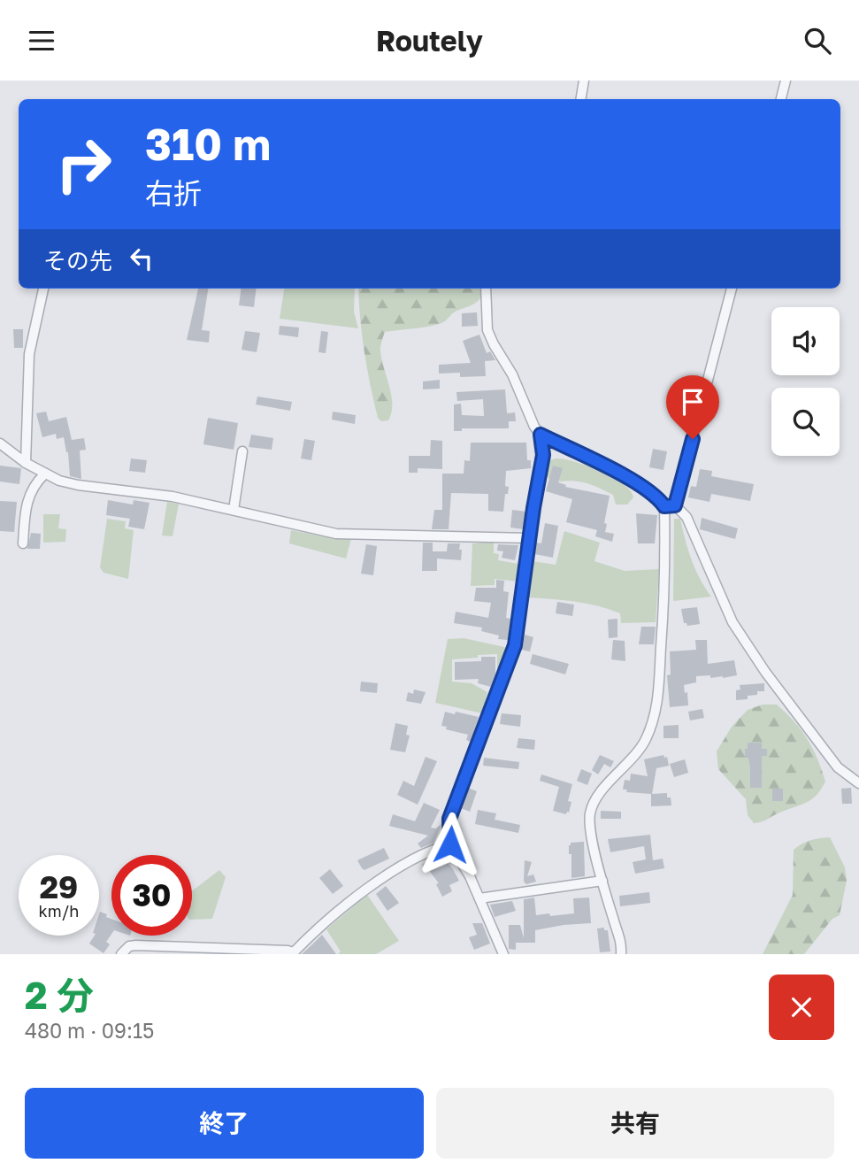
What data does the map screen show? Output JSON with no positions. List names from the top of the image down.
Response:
{
  "page": {
    "header": "Routely",
    "turn": ["310 m", "右折"],
    "then": "その先",
    "speed": "29 km/h",
    "limit": "30",
    "heading": ["2 分", "480 m · 09:15"],
    "buttons": ["終了", "共有"]
  }
}
